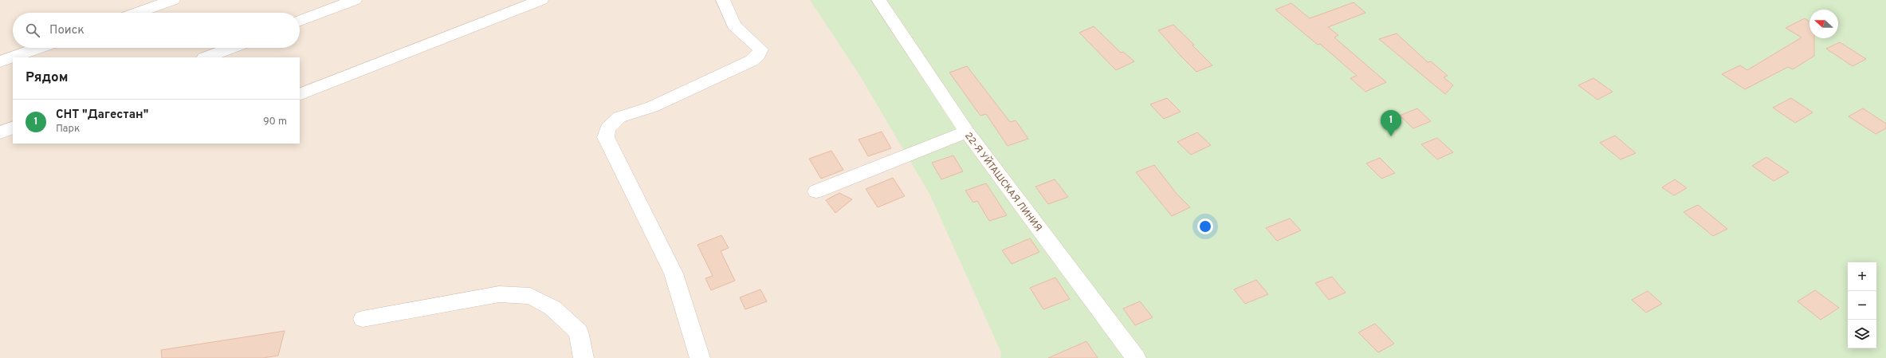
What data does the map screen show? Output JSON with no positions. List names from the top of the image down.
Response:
{
  "streets": {
    "street": ["22-Я УЙТАШСКАЯ ЛИНИЯ"]
  },
  "north": "left",
  "page": {
    "search": "Поиск",
    "heading": "Рядом",
    "list": [
      {
        "mark": "1",
        "name": "СНТ \"Дагестан\"",
        "note": "Парк",
        "value": "90 m"
      }
    ],
    "pins": "1",
    "map_buttons": ["+", "−"]
  }
}
